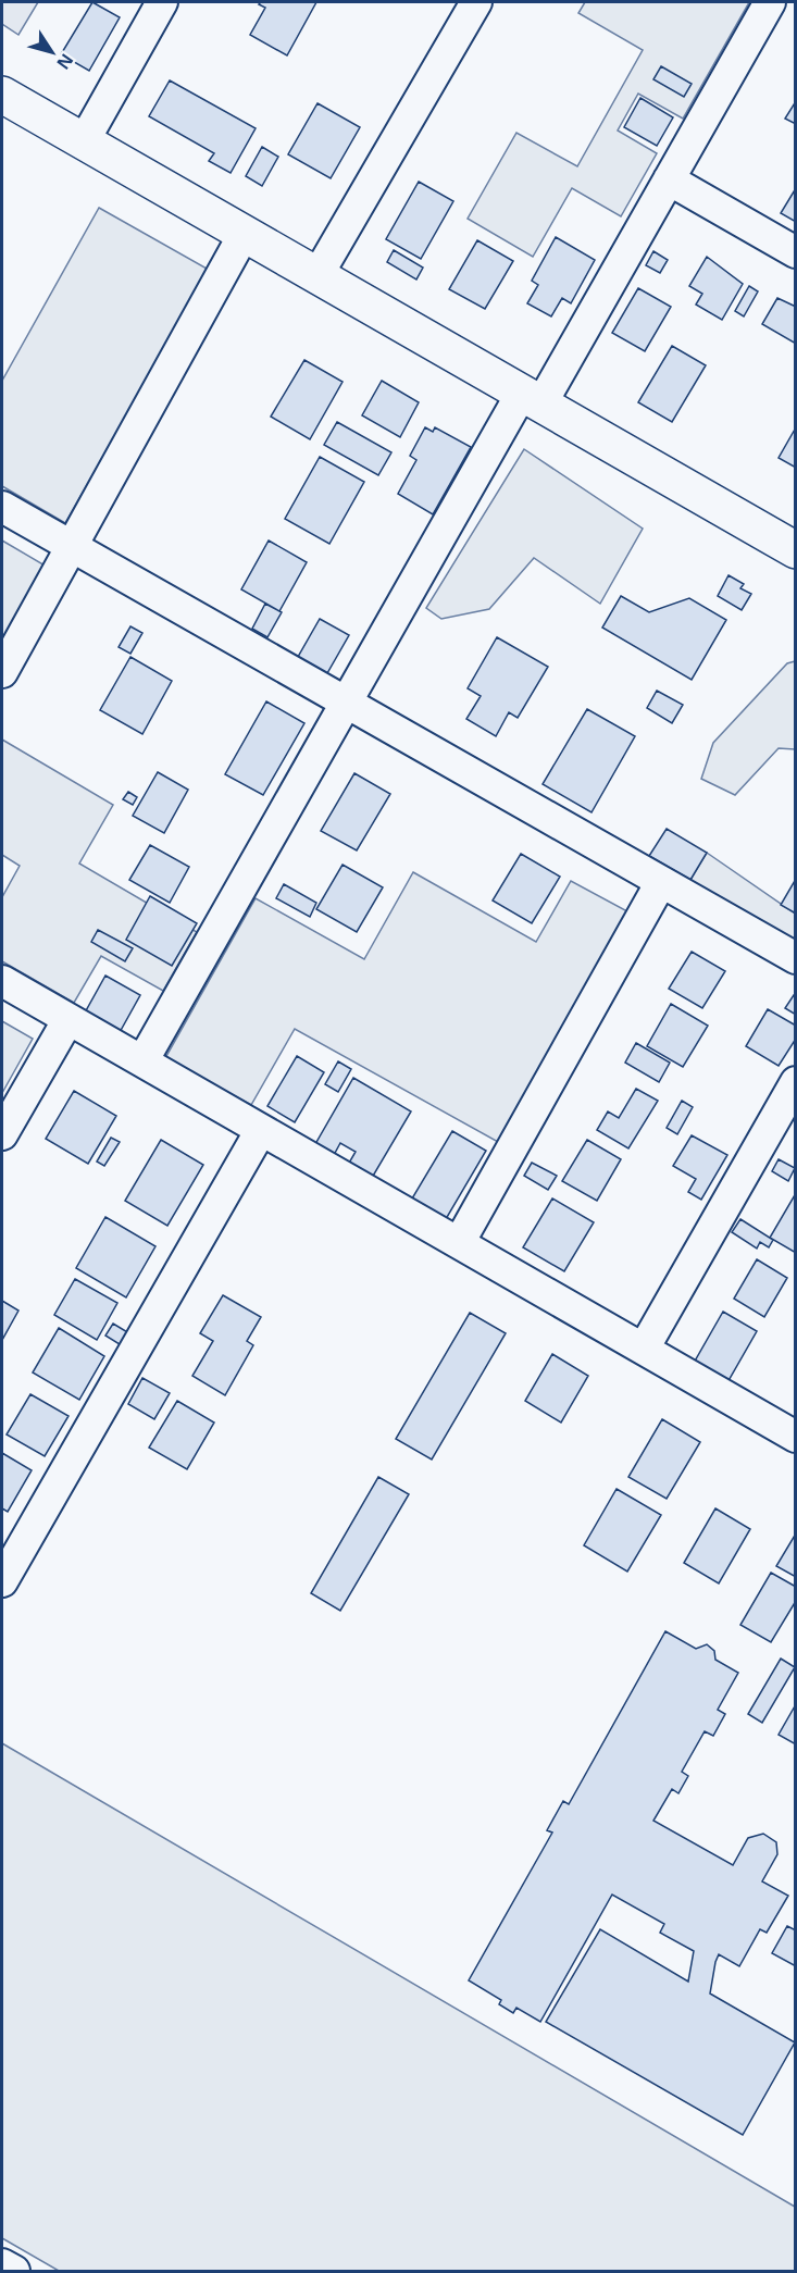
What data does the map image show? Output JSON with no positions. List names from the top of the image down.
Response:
{
  "north": "bottom right"
}
